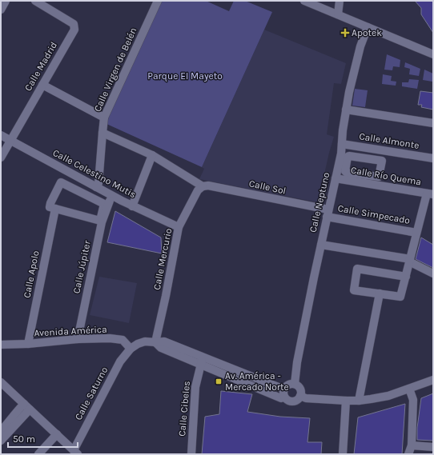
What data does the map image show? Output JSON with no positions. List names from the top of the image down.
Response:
{
  "streets": {
    "street": [
      "Calle Madrid",
      "Calle Virgen de Belén",
      "Calle Almonte",
      "Calle Celestino Mutis",
      "Calle Río Quema",
      "Calle Sol",
      "Calle Neptuno",
      "Calle Simpecado",
      "Calle Mercurio",
      "Calle Júpiter",
      "Calle Apolo",
      "Avenida América",
      "Calle Saturno",
      "Calle Cibeles"
    ]
  },
  "crossings": [
    ["Calle Madrid", "Calle Celestino Mutis"],
    ["Calle Virgen de Belén", "Calle Celestino Mutis"],
    ["Calle Almonte", "Calle Neptuno"],
    ["Calle Celestino Mutis", "Calle Mercurio"],
    ["Calle Río Quema", "Calle Neptuno"],
    ["Calle Sol", "Calle Neptuno"],
    ["Calle Sol", "Calle Simpecado"],
    ["Calle Sol", "Calle Mercurio"],
    ["Calle Neptuno", "Calle Simpecado"],
    ["Calle Júpiter", "Avenida América"],
    ["Calle Apolo", "Avenida América"],
    ["Avenida América", "Calle Saturno"]
  ],
  "parks": ["Parque El Mayeto"],
  "places": {
    "health": ["Apotek"],
    "transit": ["Av. América - Mercado Norte"]
  },
  "scale_bar": "50 m"
}
